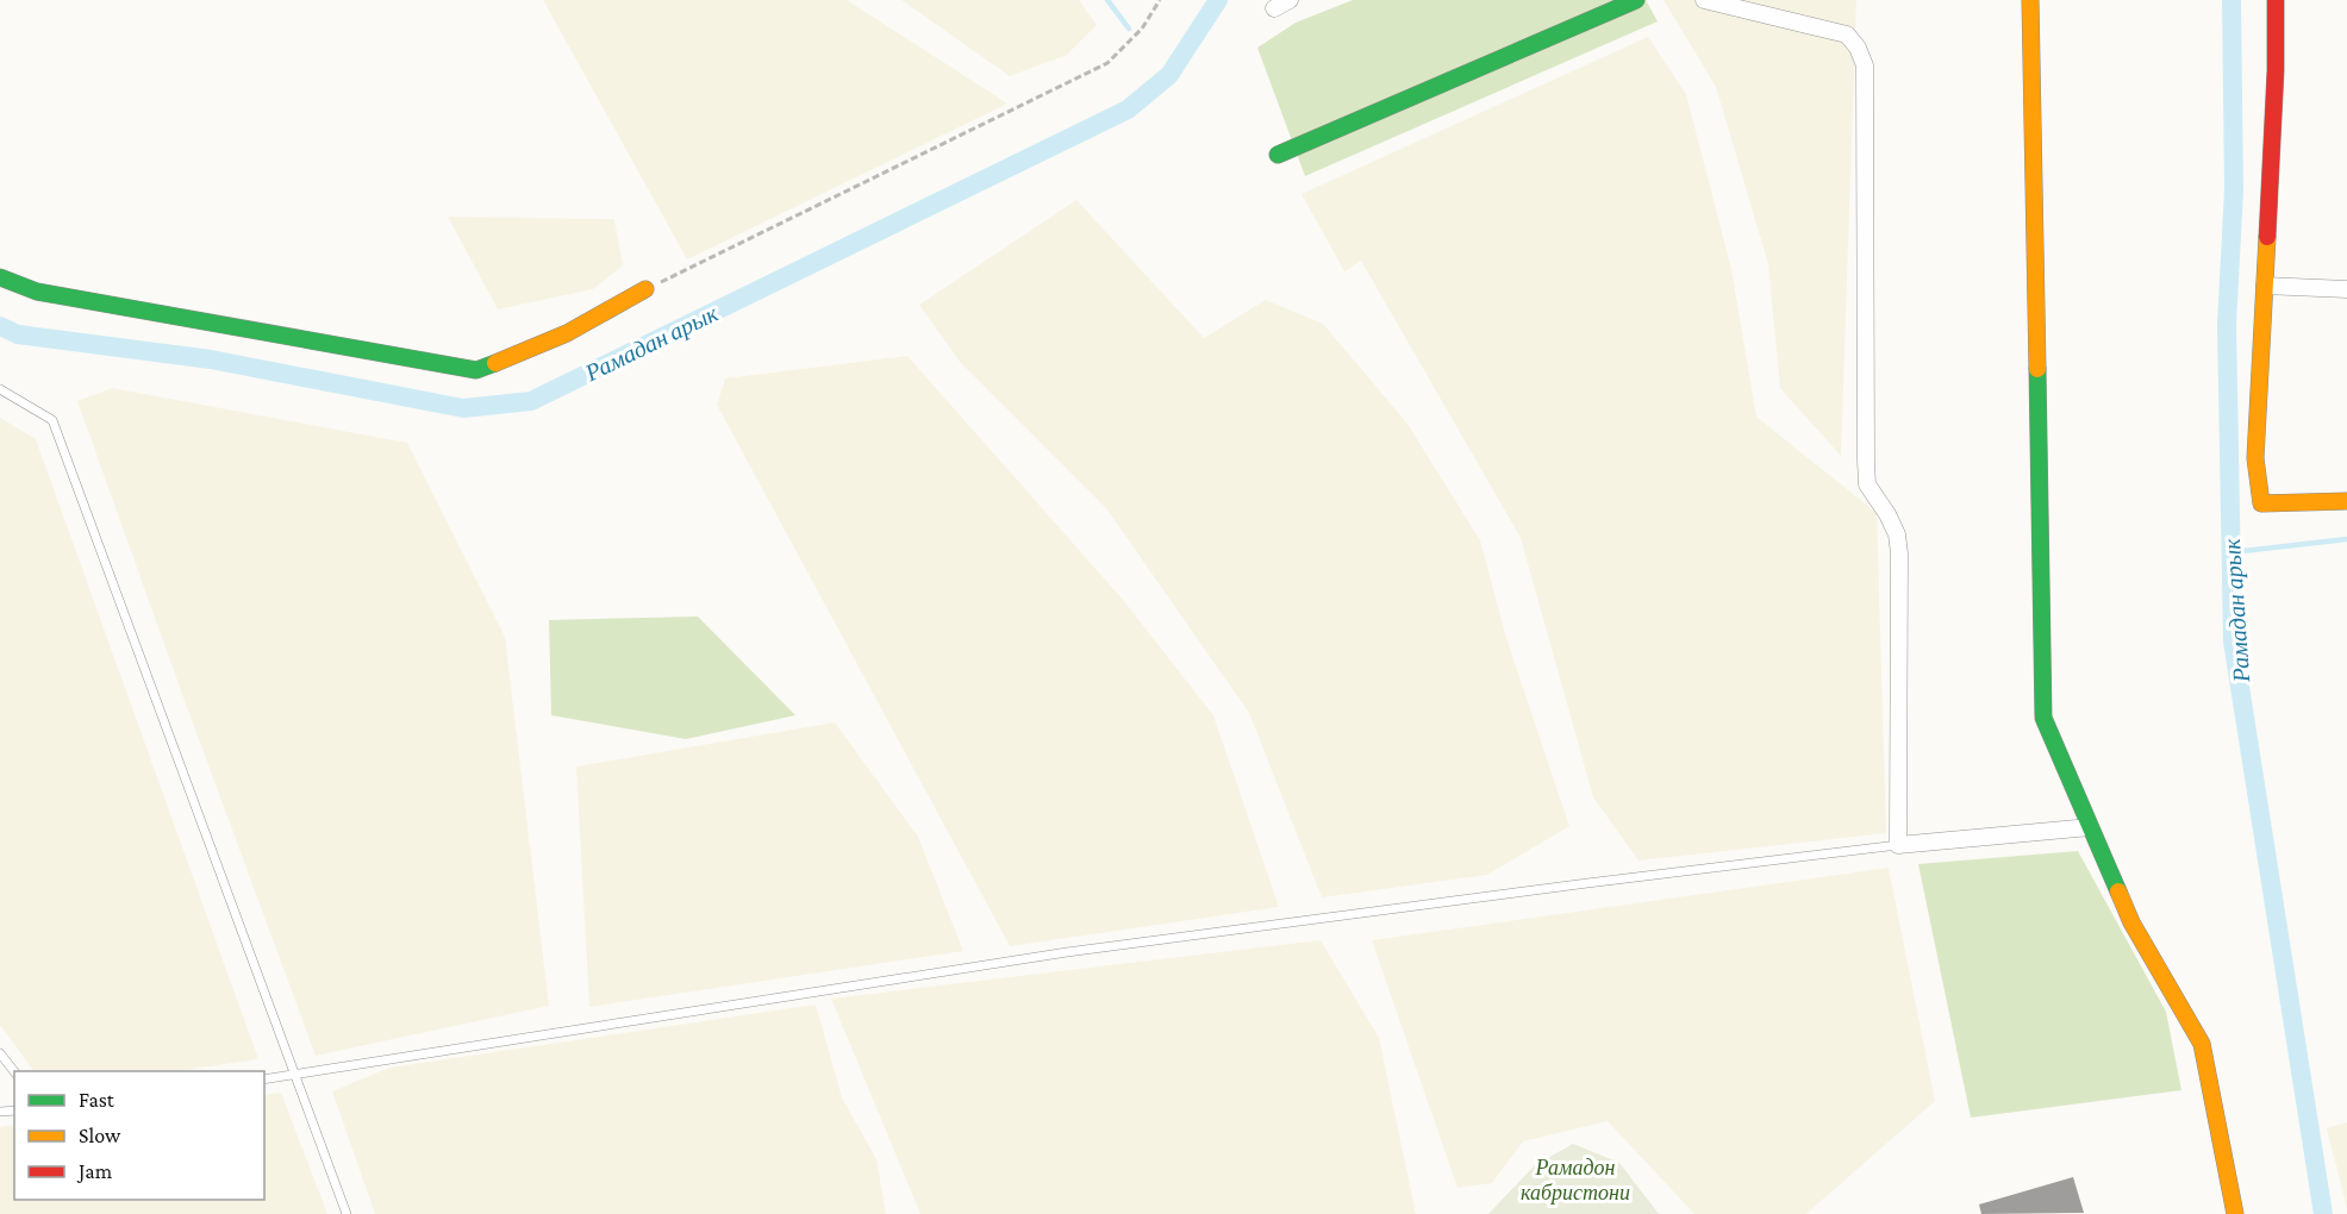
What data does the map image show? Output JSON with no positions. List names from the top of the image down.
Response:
{
  "water": ["Рамадан арык"],
  "parks": ["Рамадон кабристони"],
  "legend": ["Fast", "Slow", "Jam"]
}
